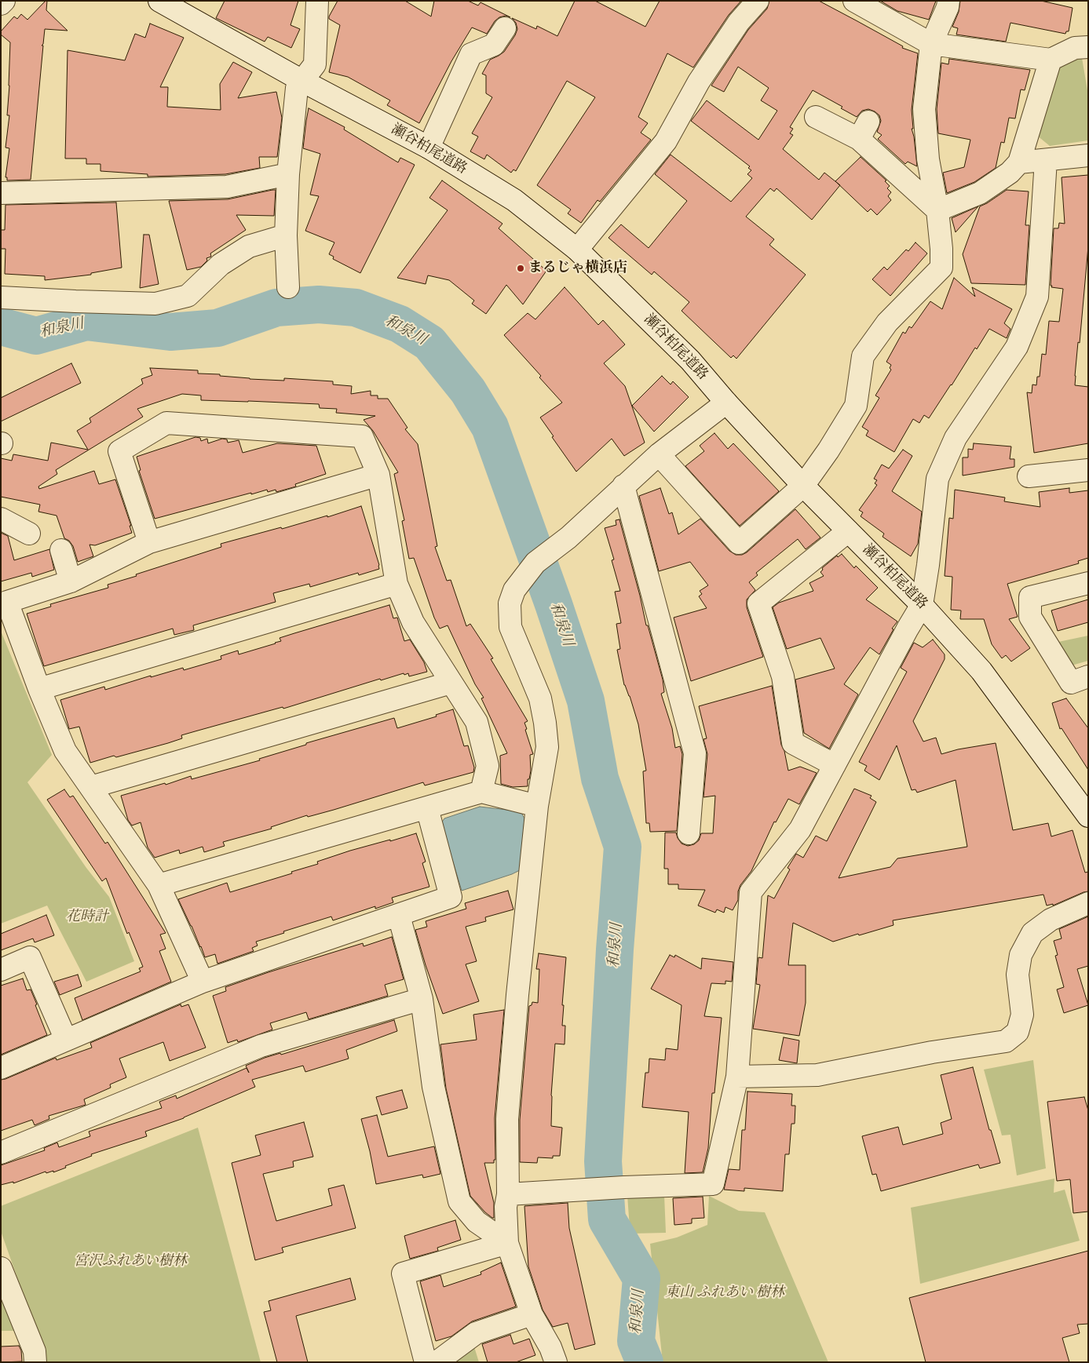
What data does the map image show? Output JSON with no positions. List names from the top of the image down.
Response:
{
  "streets": {
    "street": ["瀬谷柏尾道路"]
  },
  "water": ["和泉川"],
  "parks": ["花時計", "宮沢ふれあい樹林", "東山 ふれあい 樹林"],
  "places": ["まるじゃ横浜店"]
}
